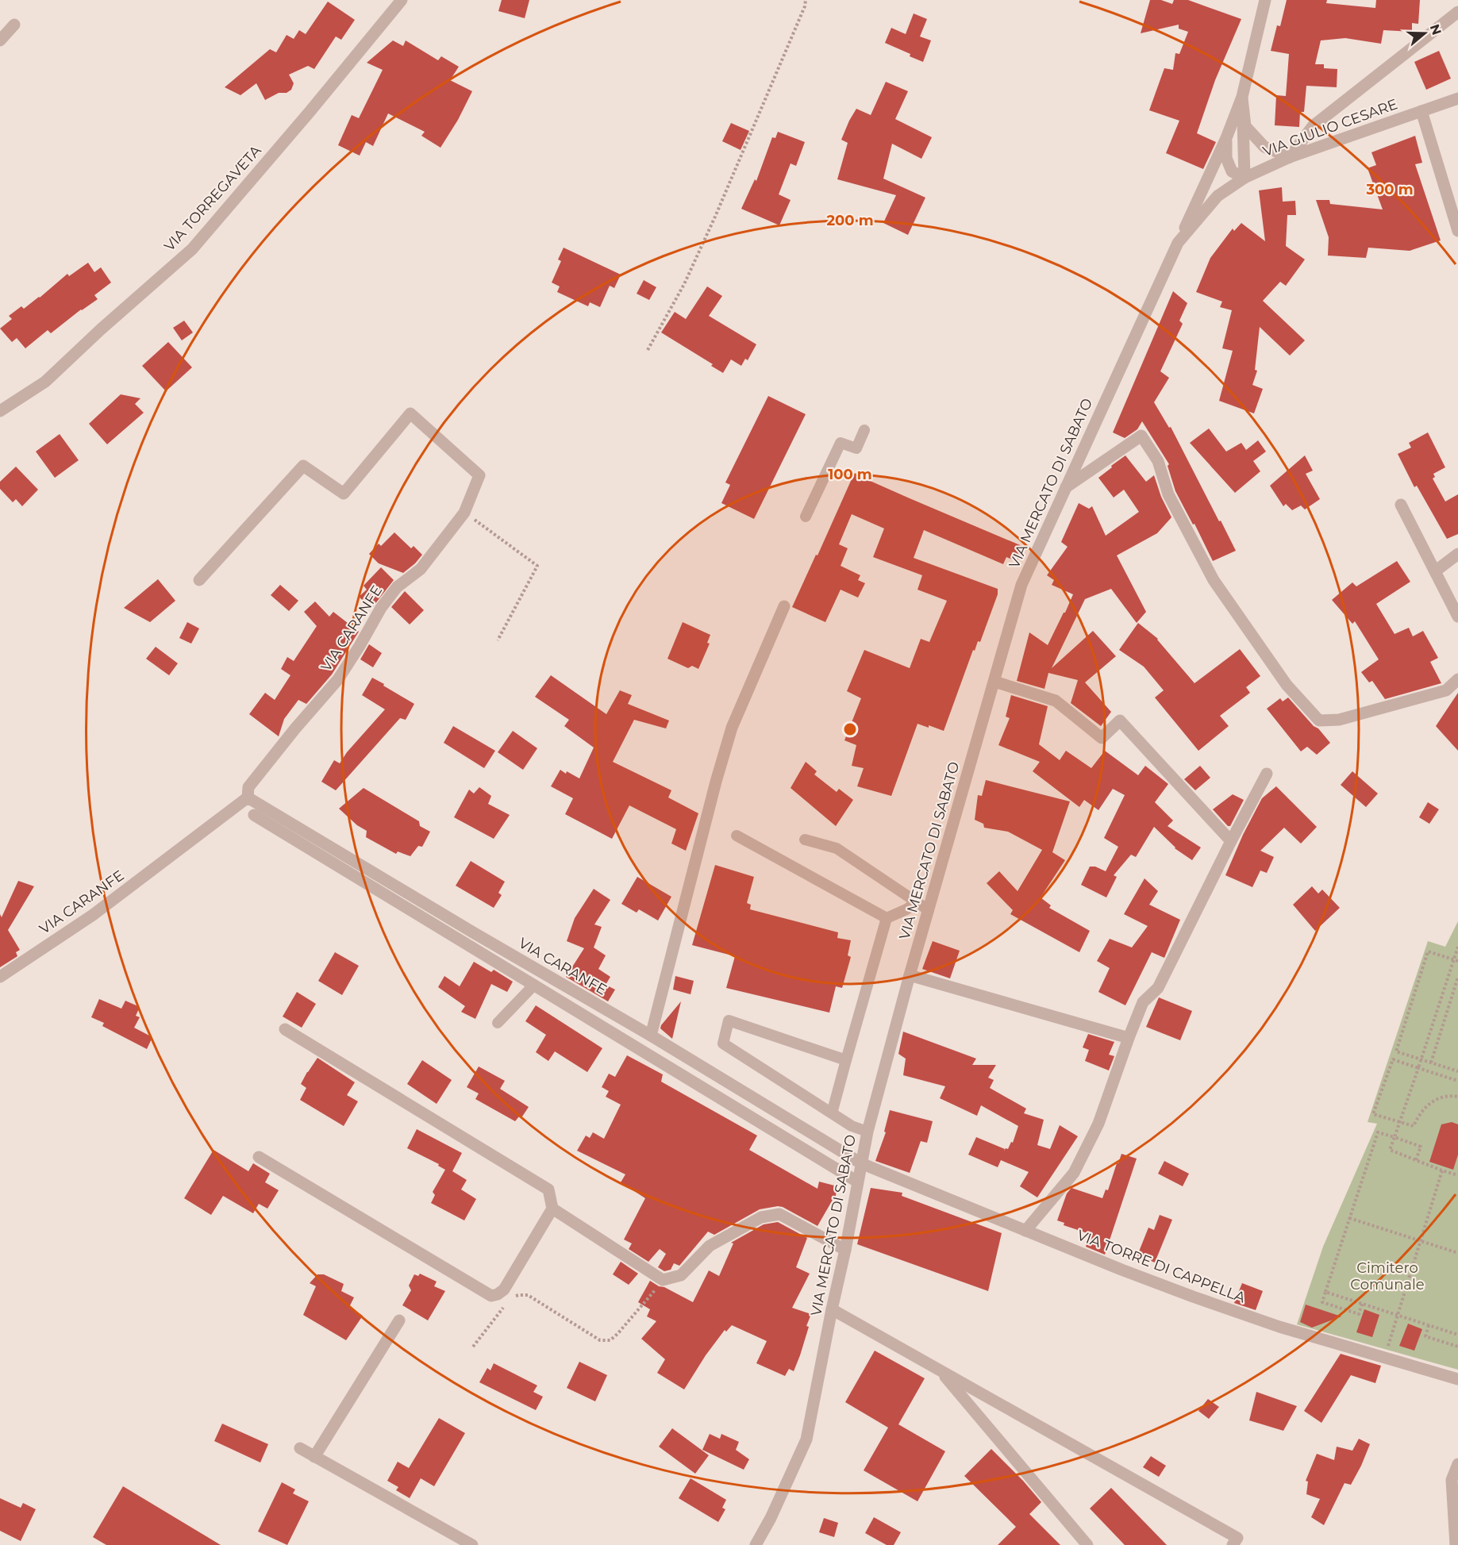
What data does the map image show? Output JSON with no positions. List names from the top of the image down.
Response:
{
  "streets": {
    "street": [
      "VIA GIULIO CESARE",
      "VIA TORREGAVETA",
      "VIA MERCATO DI SABATO",
      "VIA CARANFE",
      "VIA TORRE DI CAPPELLA"
    ]
  },
  "crossings": [
    ["VIA GIULIO CESARE", "VIA MERCATO DI SABATO"],
    ["VIA MERCATO DI SABATO", "VIA CARANFE"],
    ["VIA MERCATO DI SABATO", "VIA TORRE DI CAPPELLA"],
    ["VIA CARANFE", "VIA TORRE DI CAPPELLA"]
  ],
  "parks": ["Cimitero Comunale"],
  "north": "right",
  "rings": ["300 m", "200 m", "100 m"]
}
